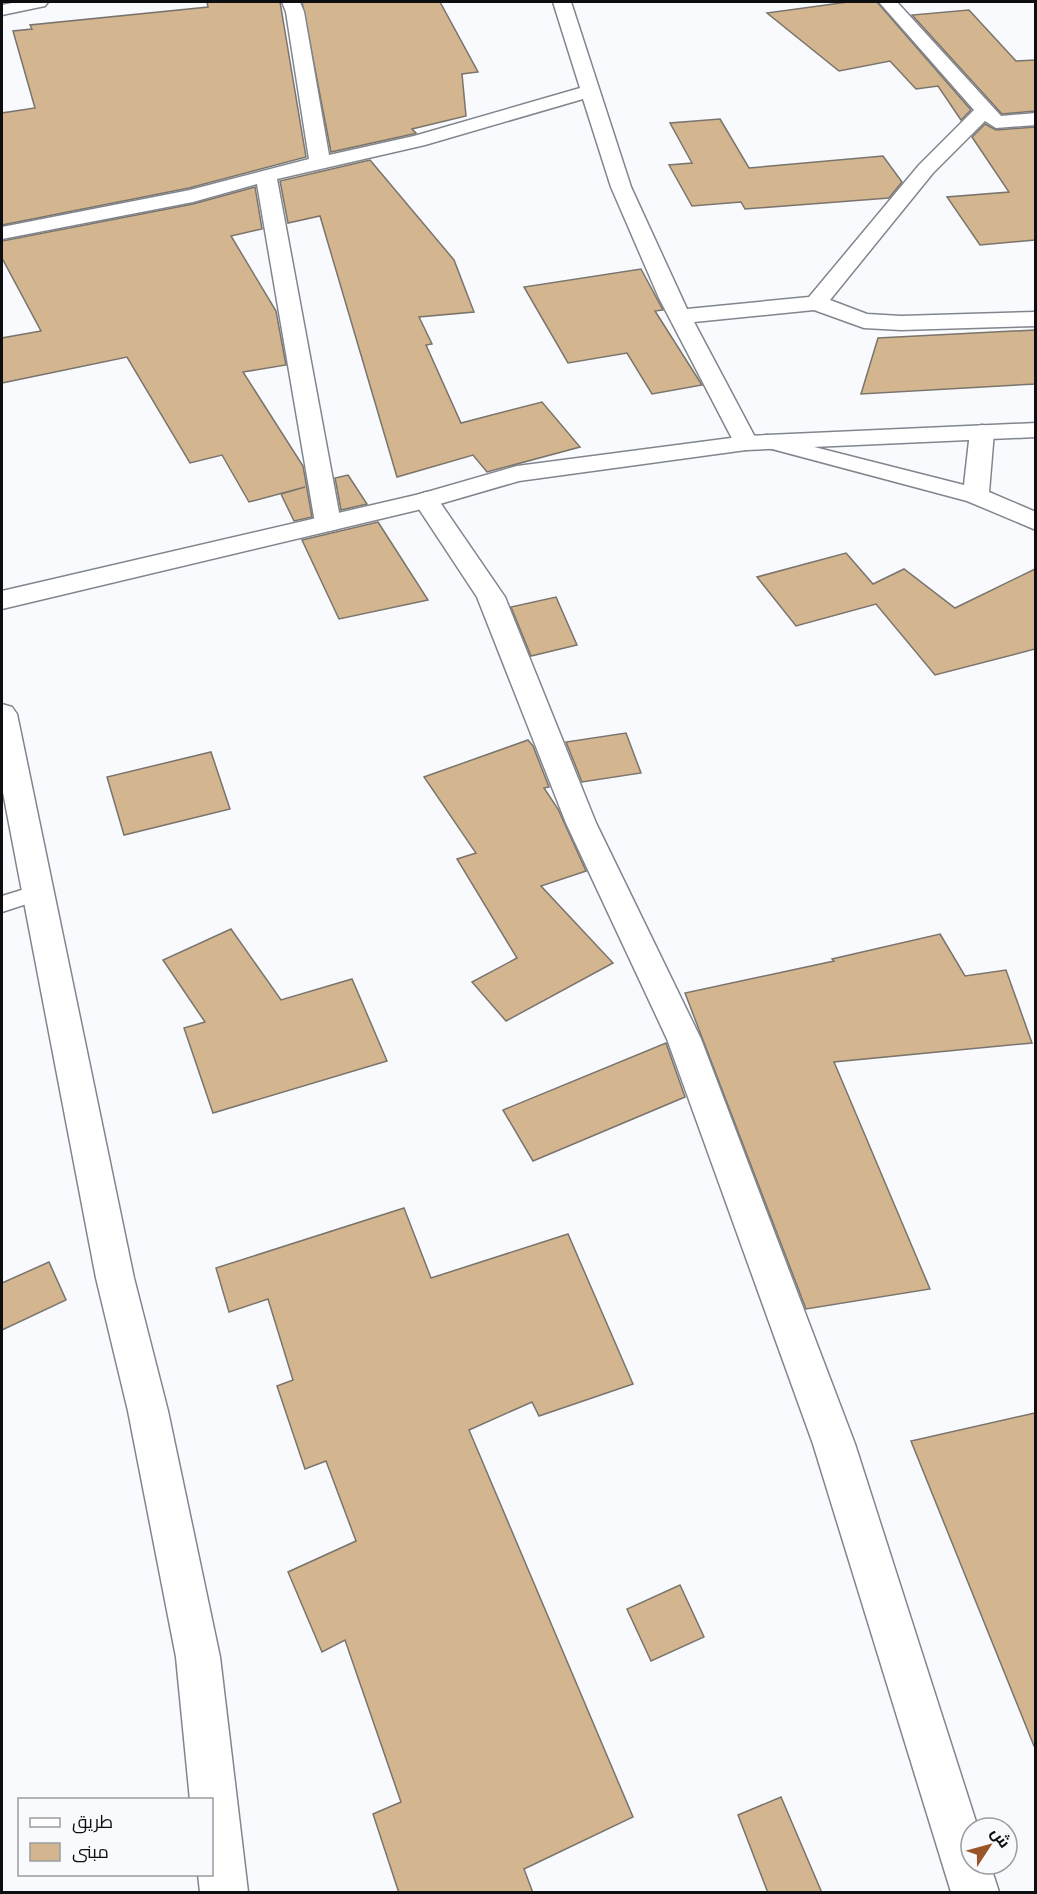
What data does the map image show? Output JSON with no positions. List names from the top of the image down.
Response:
{
  "legend": ["طريق", "مبنى"],
  "north": "top right"
}
